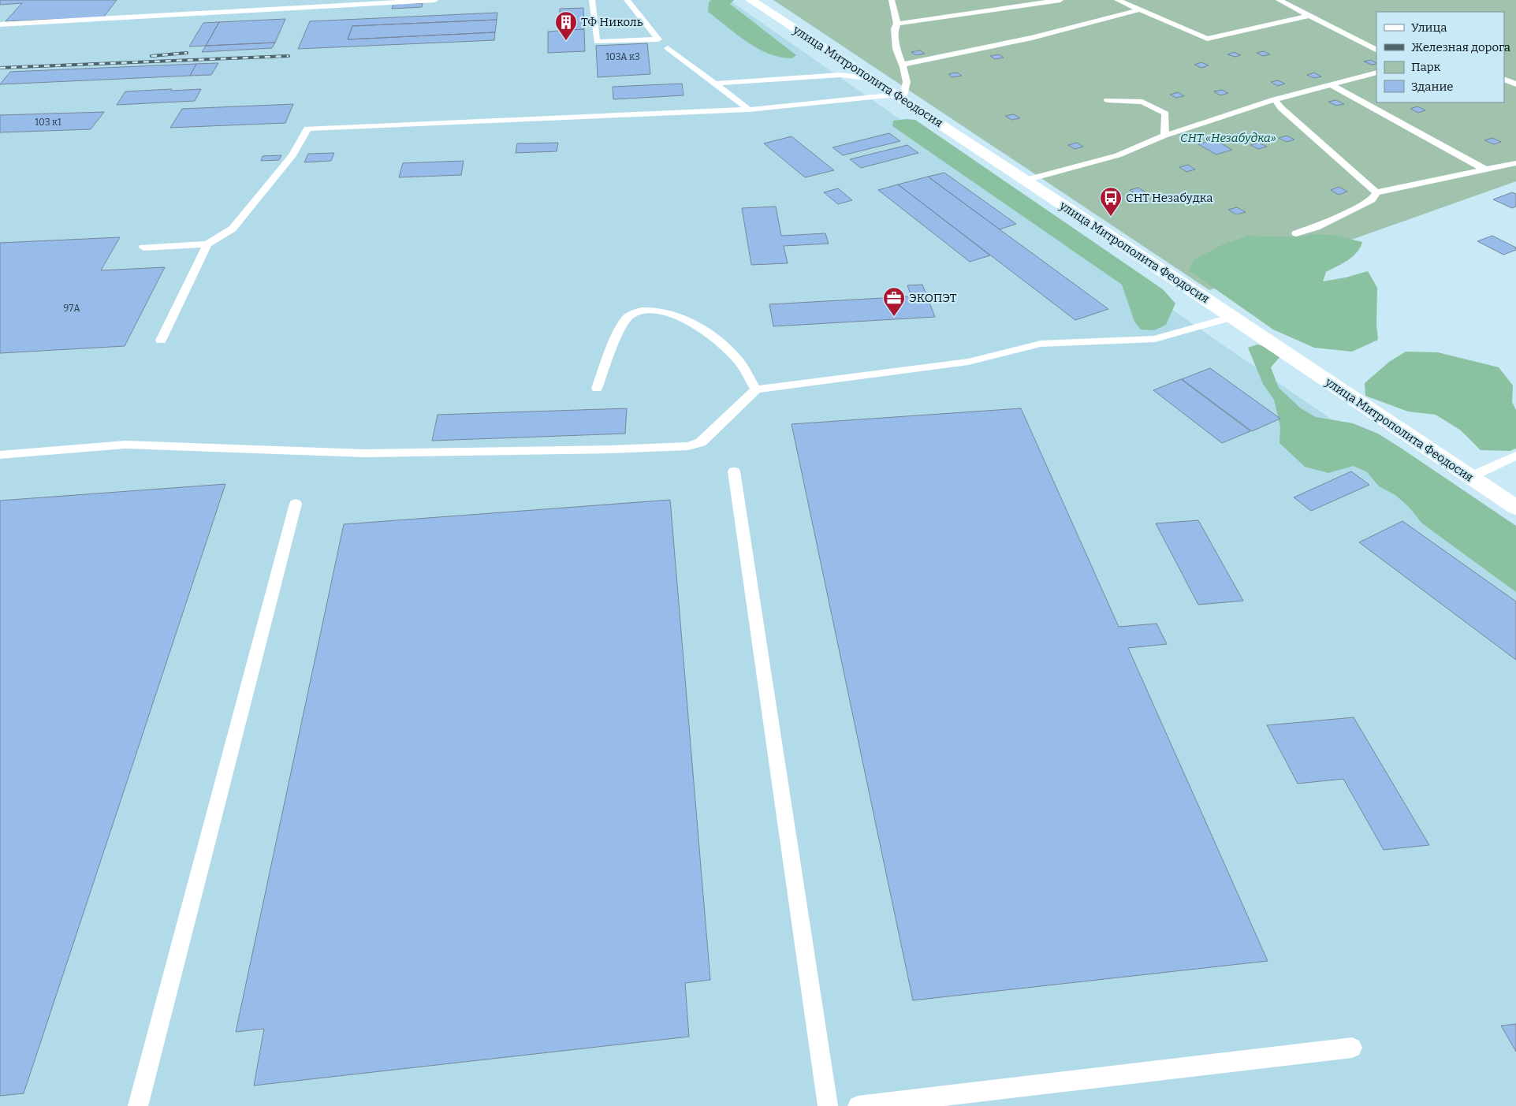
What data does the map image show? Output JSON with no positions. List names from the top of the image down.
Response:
{
  "streets": {
    "street": ["улица Митрополита Феодосия"]
  },
  "parks": ["СНТ «Незабудка»"],
  "places": {
    "building": ["ТФ Николь"],
    "bus stop": ["СНТ Незабудка"],
    "office": ["ЭКОПЭТ"]
  },
  "house_numbers": ["103А к3", "103 к1", "97А"],
  "legend": [
    "Улица",
    "Железная дорога",
    "Парк",
    "Здание"
  ]
}
